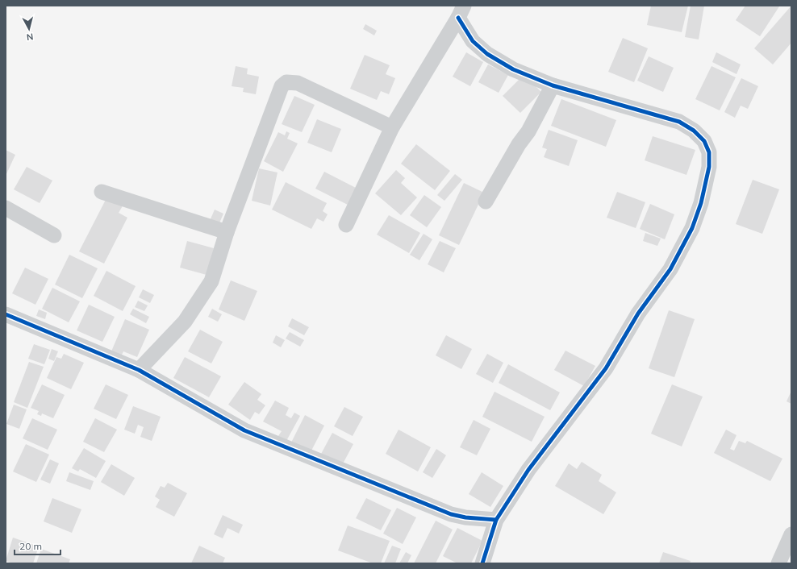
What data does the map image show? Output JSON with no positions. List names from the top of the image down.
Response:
{
  "scale_bar": "20 m",
  "north": "bottom"
}
